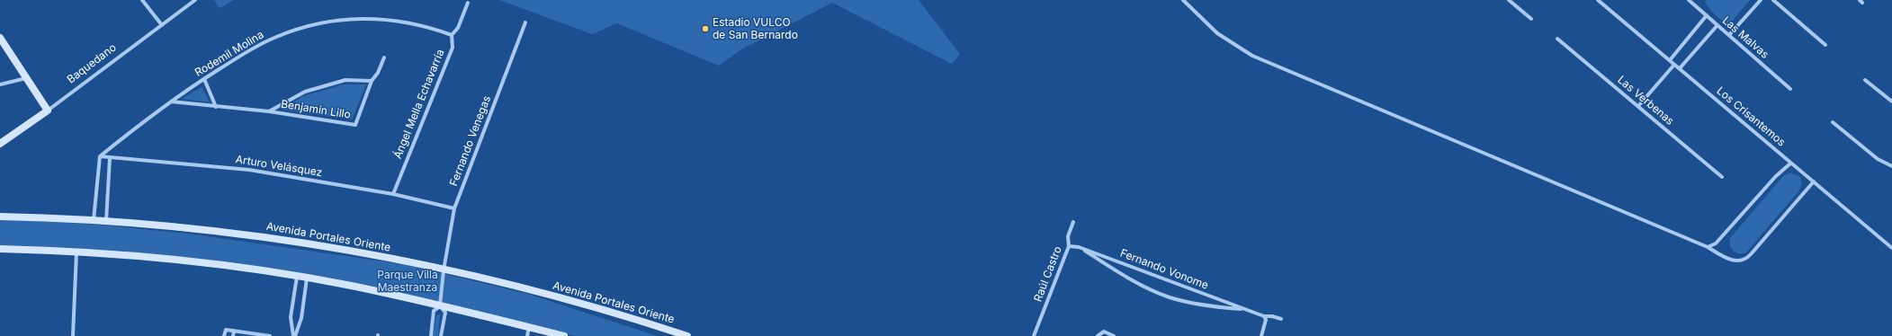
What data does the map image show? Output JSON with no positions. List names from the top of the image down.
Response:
{
  "streets": {
    "street": [
      "Las Malvas",
      "Rodemil Molina",
      "Baquedano",
      "Las Verbenas",
      "Ángel Mella Echavarría",
      "Benjamín Lillo",
      "Los Crisantemos",
      "Fernando Venegas",
      "Arturo Velásquez",
      "Avenida Portales Oriente",
      "Fernando Vonome",
      "Raúl Castro"
    ]
  },
  "crossings": [
    ["Rodemil Molina", "Ángel Mella Echavarría"],
    ["Rodemil Molina", "Benjamín Lillo"],
    ["Rodemil Molina", "Arturo Velásquez"],
    ["Ángel Mella Echavarría", "Arturo Velásquez"],
    ["Fernando Venegas", "Arturo Velásquez"],
    ["Fernando Venegas", "Avenida Portales Oriente"],
    ["Fernando Vonome", "Raúl Castro"]
  ],
  "parks": ["Parque Villa Maestranza"],
  "places": ["Estadio VULCO de San Bernardo"]
}
